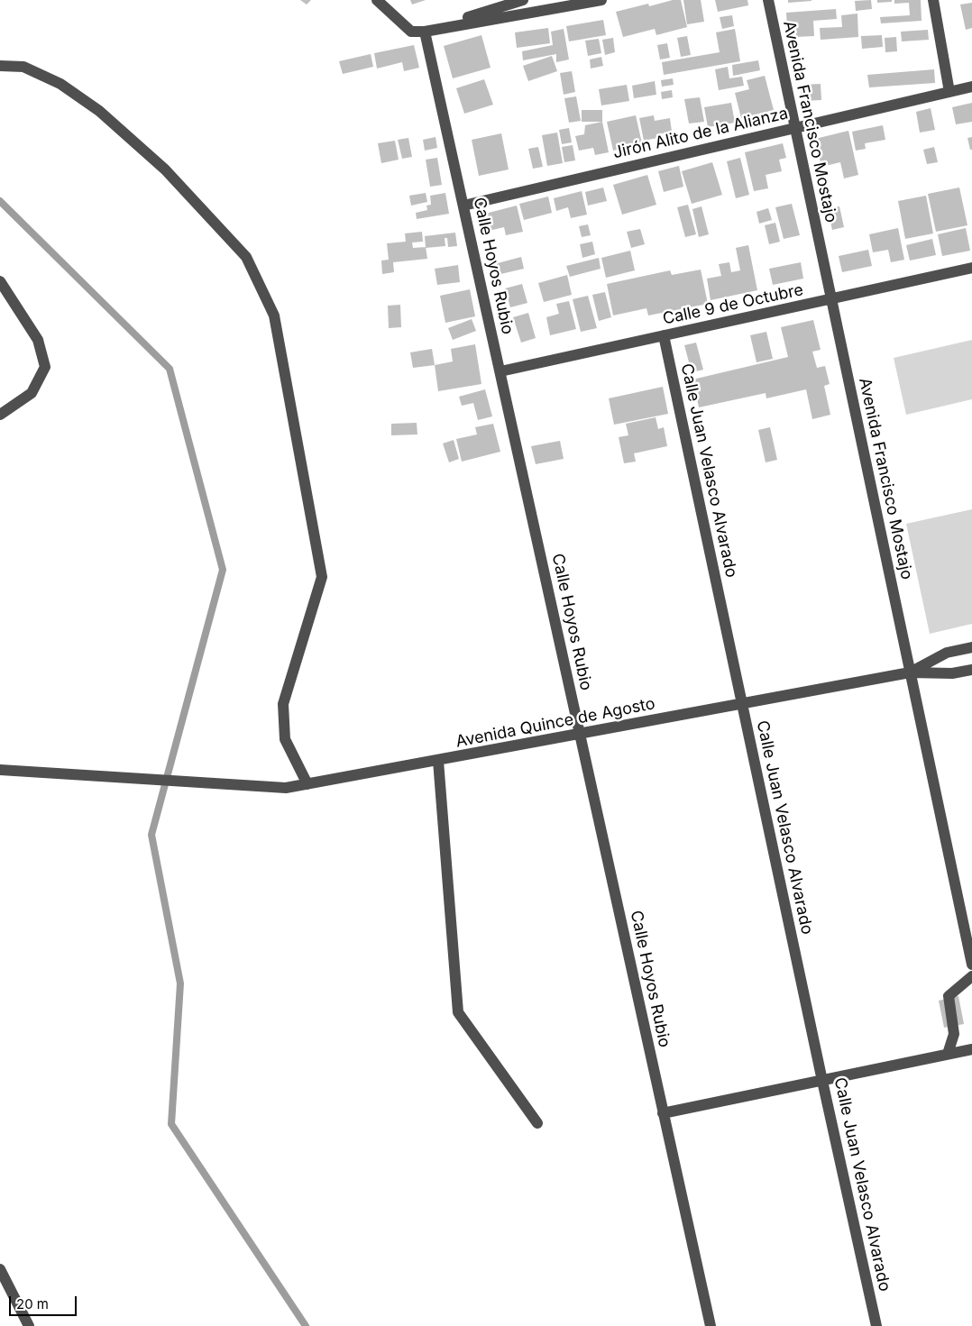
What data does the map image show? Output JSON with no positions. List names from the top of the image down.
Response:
{
  "streets": {
    "street": [
      "Avenida Francisco Mostajo",
      "Jirón Alito de la Alianza",
      "Calle Hoyos Rubio",
      "Calle 9 de Octubre",
      "Calle Juan Velasco Alvarado",
      "Avenida Quince de Agosto"
    ]
  },
  "crossings": [
    ["Avenida Francisco Mostajo", "Jirón Alito de la Alianza"],
    ["Avenida Francisco Mostajo", "Calle 9 de Octubre"],
    ["Avenida Francisco Mostajo", "Avenida Quince de Agosto"],
    ["Jirón Alito de la Alianza", "Calle Hoyos Rubio"],
    ["Calle Hoyos Rubio", "Calle 9 de Octubre"],
    ["Calle Hoyos Rubio", "Avenida Quince de Agosto"],
    ["Calle 9 de Octubre", "Calle Juan Velasco Alvarado"],
    ["Calle Juan Velasco Alvarado", "Avenida Quince de Agosto"]
  ],
  "scale_bar": "20 m"
}
